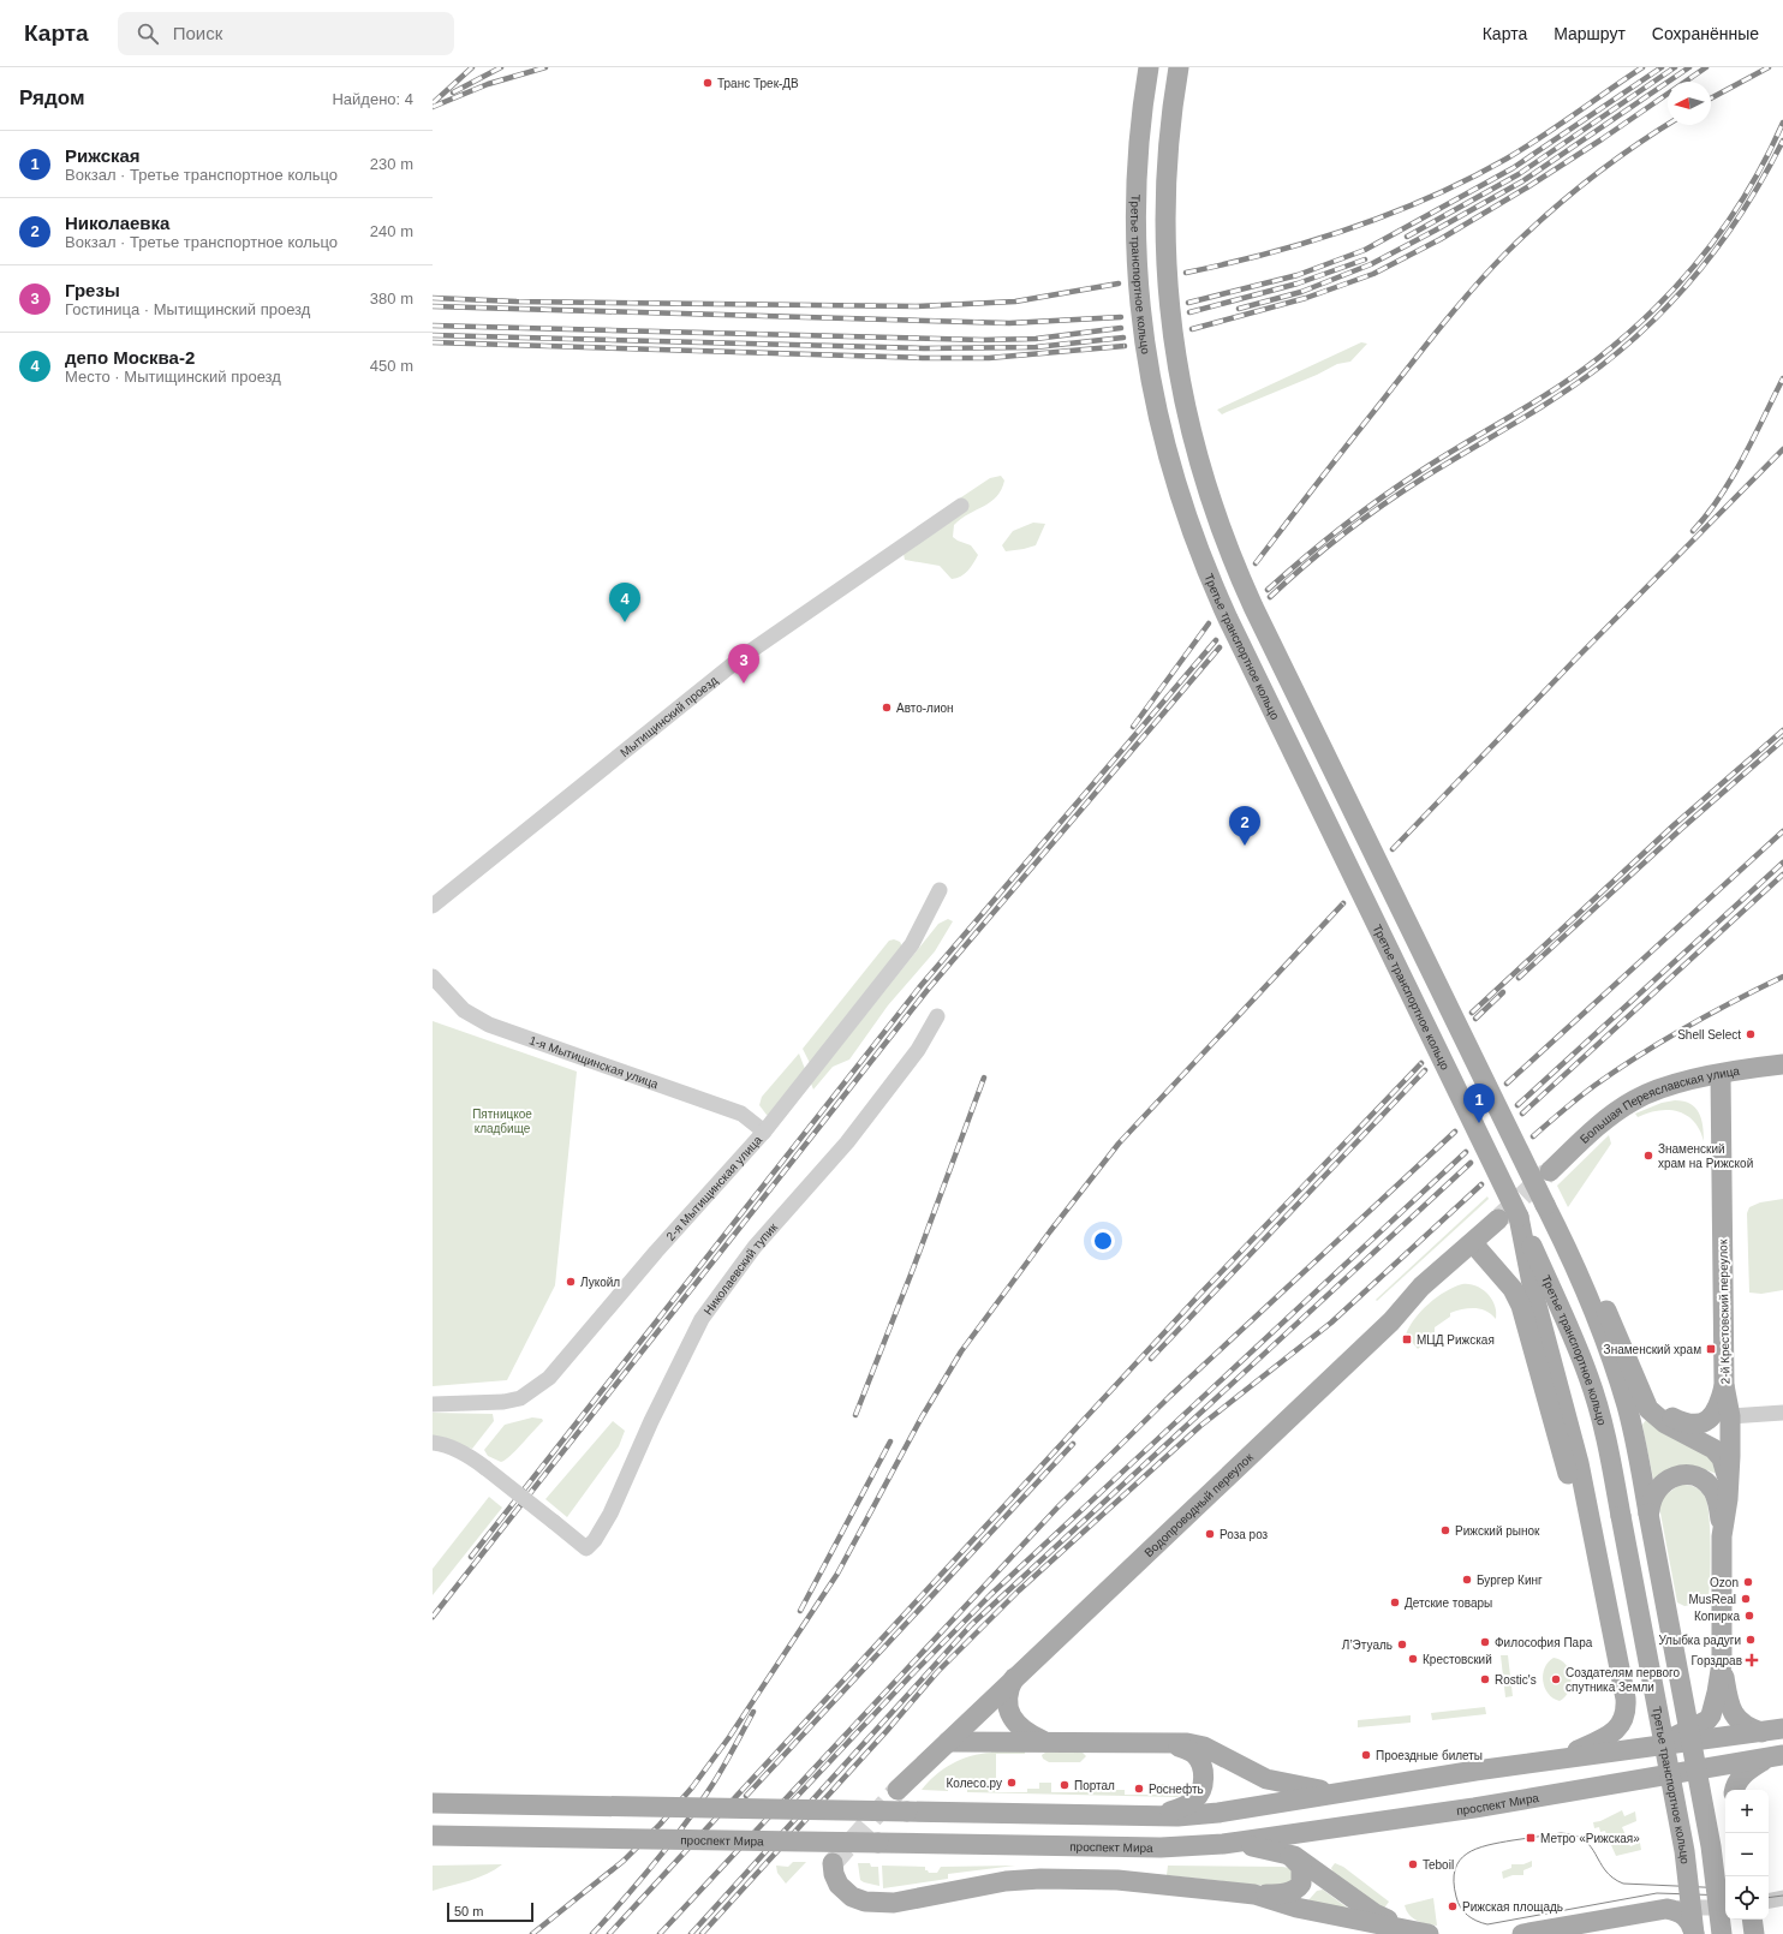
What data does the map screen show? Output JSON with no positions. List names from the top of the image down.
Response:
{
  "streets": {
    "main road": [
      "Третье транспортное кольцо",
      "Большая Переяславская улица",
      "2-й Крестовский переулок",
      "Водопроводный переулок",
      "проспект Мира"
    ],
    "street": [
      "Мытищинский проезд",
      "1-я Мытищинская улица",
      "2-я Мытищинская улица",
      "Николаевский тупик"
    ]
  },
  "crossings": [
    ["1-я Мытищинская улица", "2-я Мытищинская улица"],
    ["Большая Переяславская улица", "2-й Крестовский переулок"]
  ],
  "parks": ["Пятницкое кладбище"],
  "places": {
    "other": [
      "Транс Трек-ДВ",
      "Авто-лион",
      "Shell Select",
      "Знаменский храм на Рижской",
      "Лукойл",
      "Рижский рынок",
      "Роза роз",
      "Бургер Кинг",
      "Ozon",
      "MusReal",
      "Детские товары",
      "Копирка",
      "Улыбка радуги",
      "Философия Пара",
      "Л’Этуаль",
      "Крестовский",
      "Rostic's",
      "Создателям первого спутника Земли",
      "Проездные билеты",
      "Колесо.ру",
      "Портал",
      "Роснефть",
      "Teboil",
      "Рижская площадь"
    ],
    "transit": ["МЦД Рижская", "Знаменский храм", "Метро «Рижская»"],
    "health": ["Горздрав"]
  },
  "scale_bar": "50 m",
  "north": "left",
  "page": {
    "header": "Карта",
    "search": "Поиск",
    "nav": ["Карта", "Маршрут", "Сохранённые"],
    "heading": ["Рядом", "Найдено: 4"],
    "list": [
      {
        "mark": "1",
        "name": "Рижская",
        "note": "Вокзал · Третье транспортное кольцо",
        "value": "230 m"
      },
      {
        "mark": "2",
        "name": "Николаевка",
        "note": "Вокзал · Третье транспортное кольцо",
        "value": "240 m"
      },
      {
        "mark": "3",
        "name": "Грезы",
        "note": "Гостиница · Мытищинский проезд",
        "value": "380 m"
      },
      {
        "mark": "4",
        "name": "депо Москва-2",
        "note": "Место · Мытищинский проезд",
        "value": "450 m"
      }
    ],
    "pins": [
      "4",
      "3",
      "2",
      "1"
    ],
    "map_buttons": ["+", "−"],
    "scale": "50 m"
  }
}
